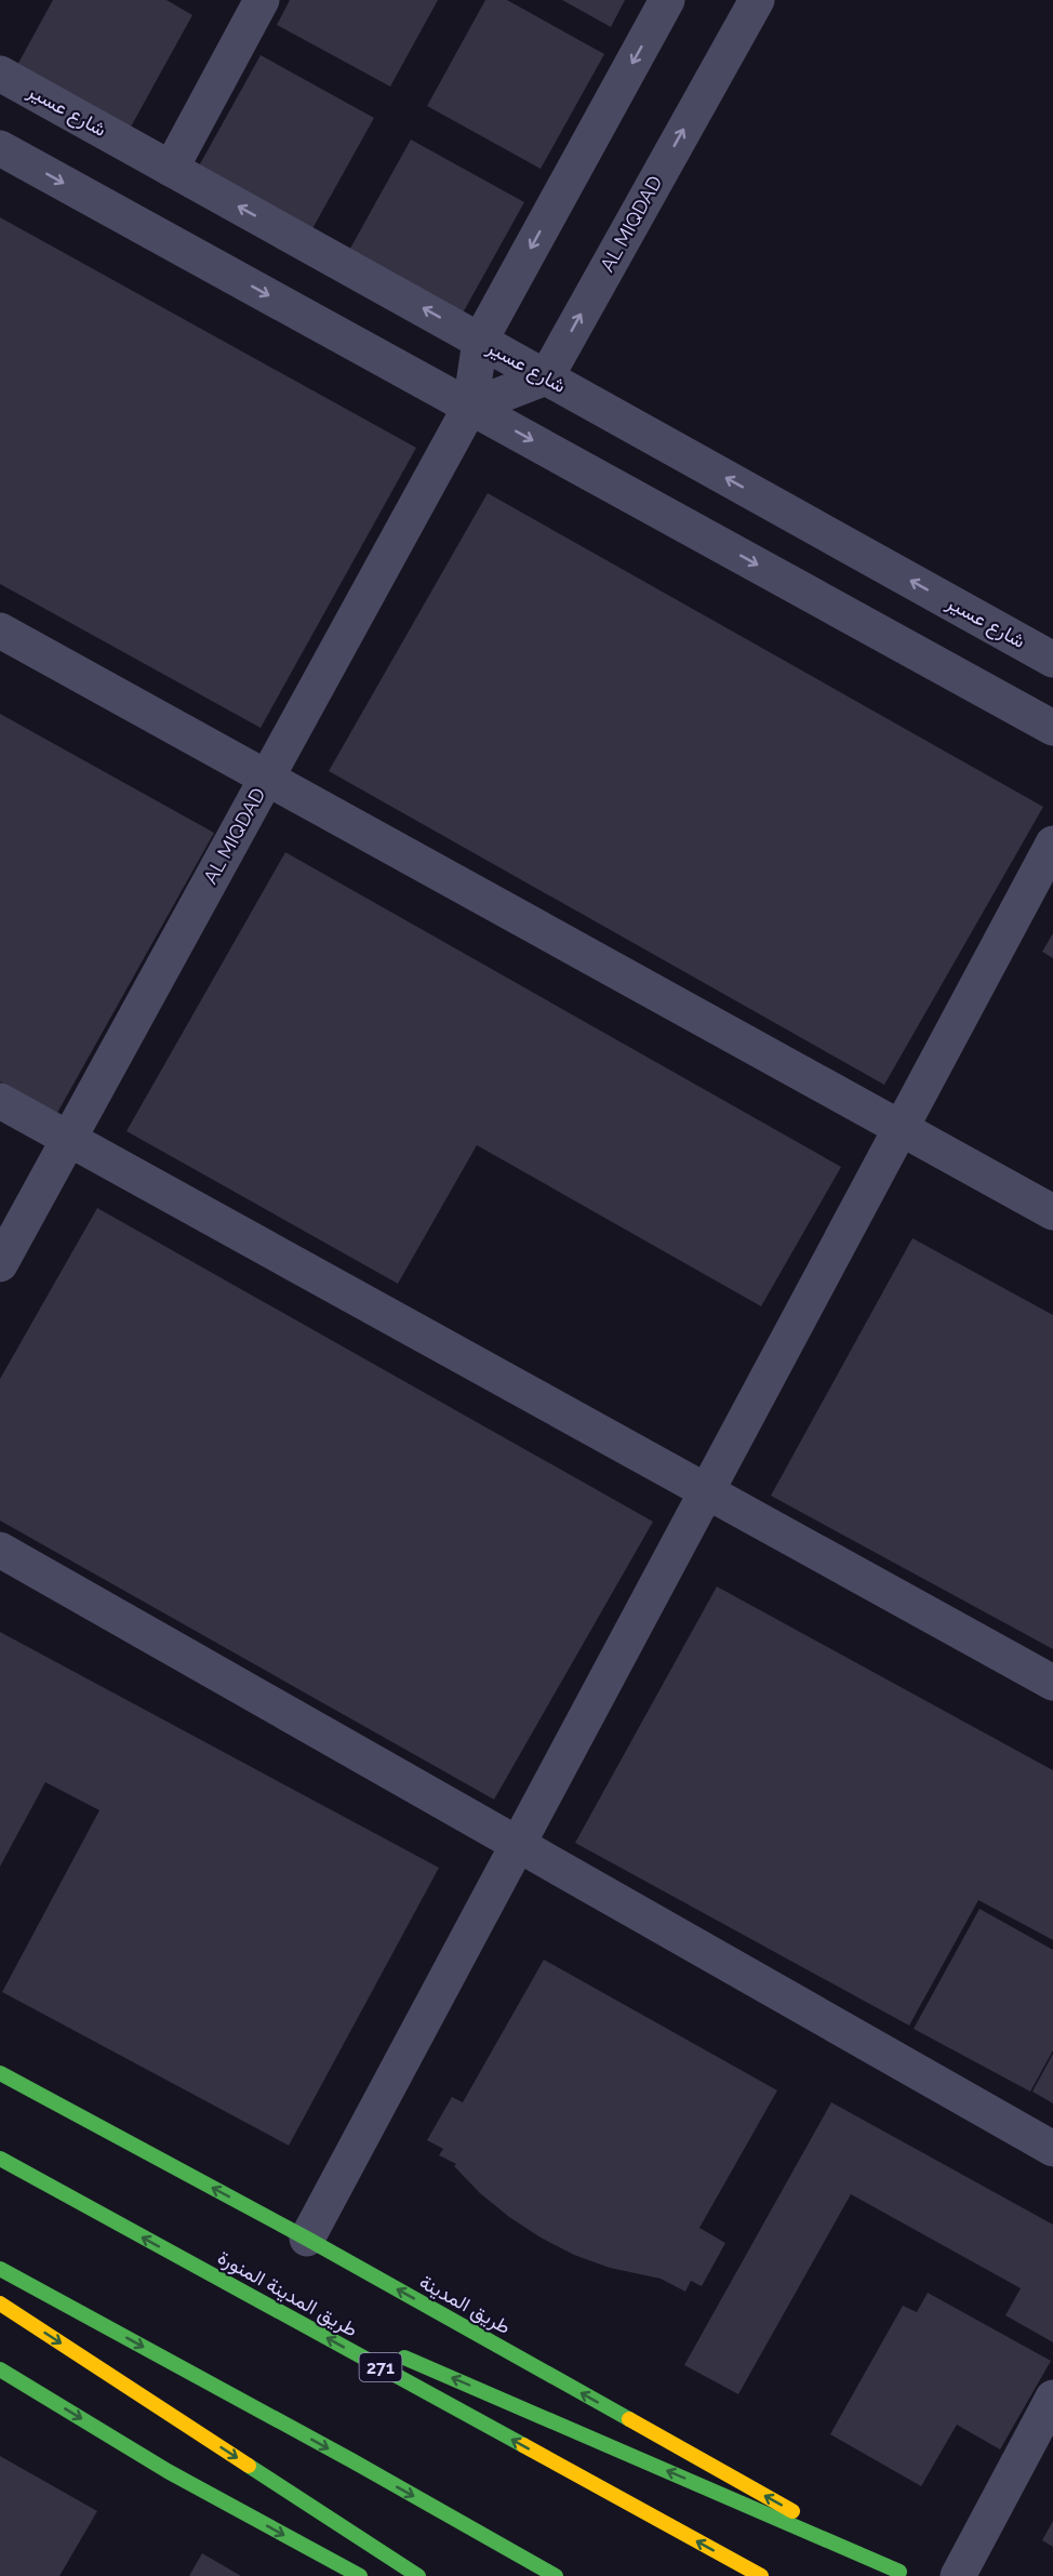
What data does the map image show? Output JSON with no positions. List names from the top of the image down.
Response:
{
  "streets": {
    "main road": ["طريق المدينة المنورة", "طريق المدينة", "271"],
    "street": ["شارع عسير", "AL MIQDAD"]
  },
  "crossings": [
    ["شارع عسير", "AL MIQDAD"]
  ]
}
